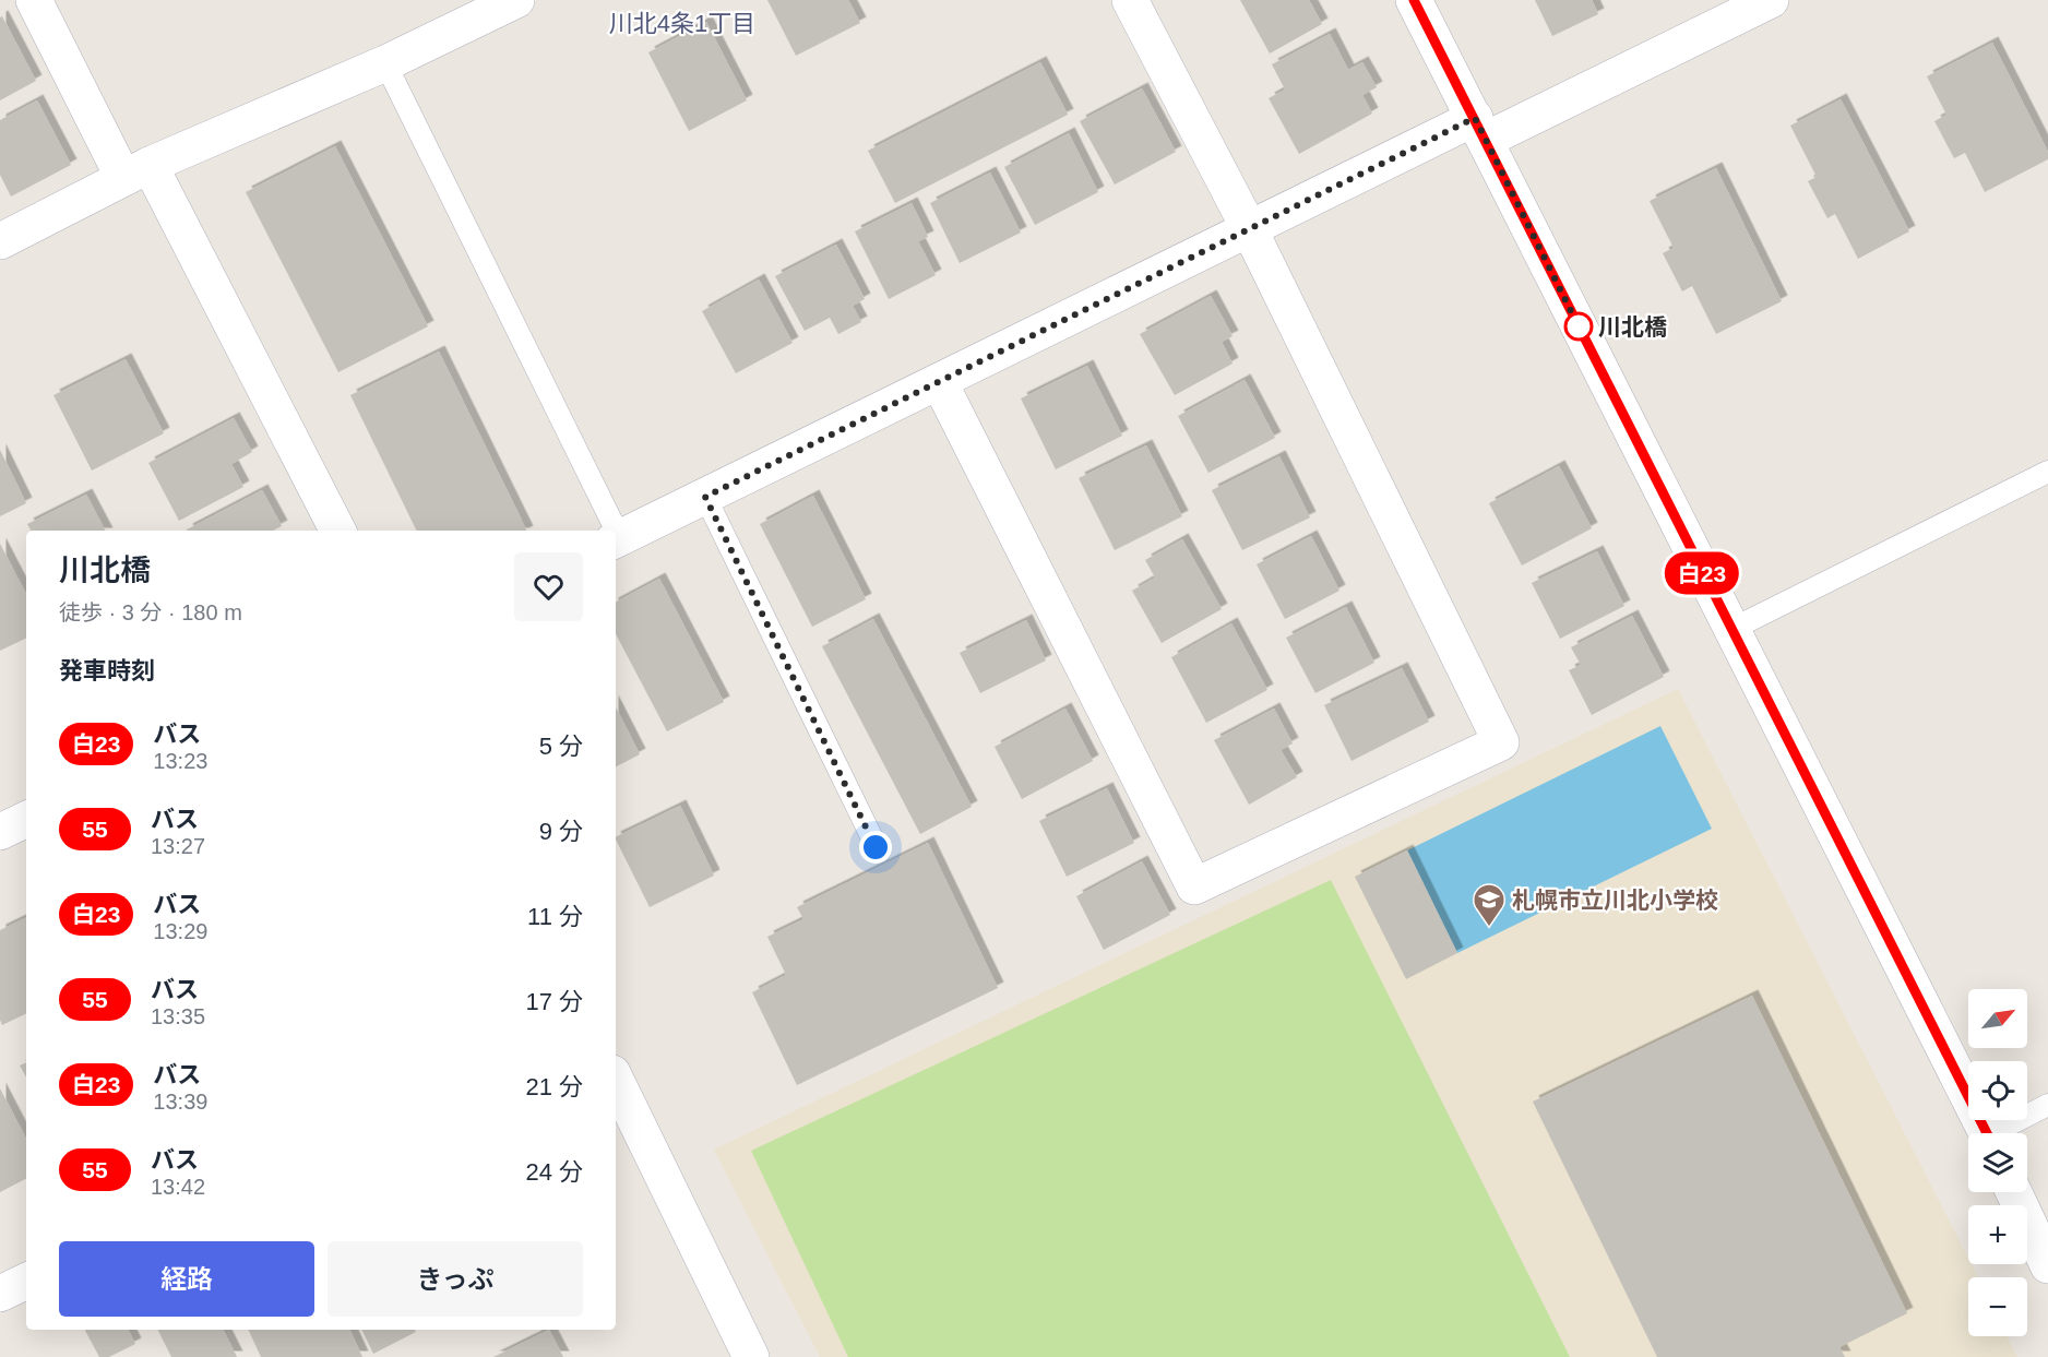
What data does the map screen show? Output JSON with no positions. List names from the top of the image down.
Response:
{
  "districts": ["川北4条1丁目"],
  "places": {
    "other": ["川北橋"],
    "school or university": ["札幌市立川北小学校"]
  },
  "lines": ["bus line 白23"],
  "north": "top right",
  "page": {
    "on_map": "白23",
    "heading": [
      ["川北橋", "徒歩 · 3 分 · 180 m"],
      "発車時刻"
    ],
    "list": [
      {
        "mark": "白23",
        "name": "バス",
        "note": "13:23",
        "value": "5 分"
      },
      {
        "mark": "55",
        "name": "バス",
        "note": "13:27",
        "value": "9 分"
      },
      {
        "mark": "白23",
        "name": "バス",
        "note": "13:29",
        "value": "11 分"
      },
      {
        "mark": "55",
        "name": "バス",
        "note": "13:35",
        "value": "17 分"
      },
      {
        "mark": "白23",
        "name": "バス",
        "note": "13:39",
        "value": "21 分"
      },
      {
        "mark": "55",
        "name": "バス",
        "note": "13:42",
        "value": "24 分"
      }
    ],
    "map_buttons": ["+", "−"],
    "buttons": ["経路", "きっぷ"]
  }
}
